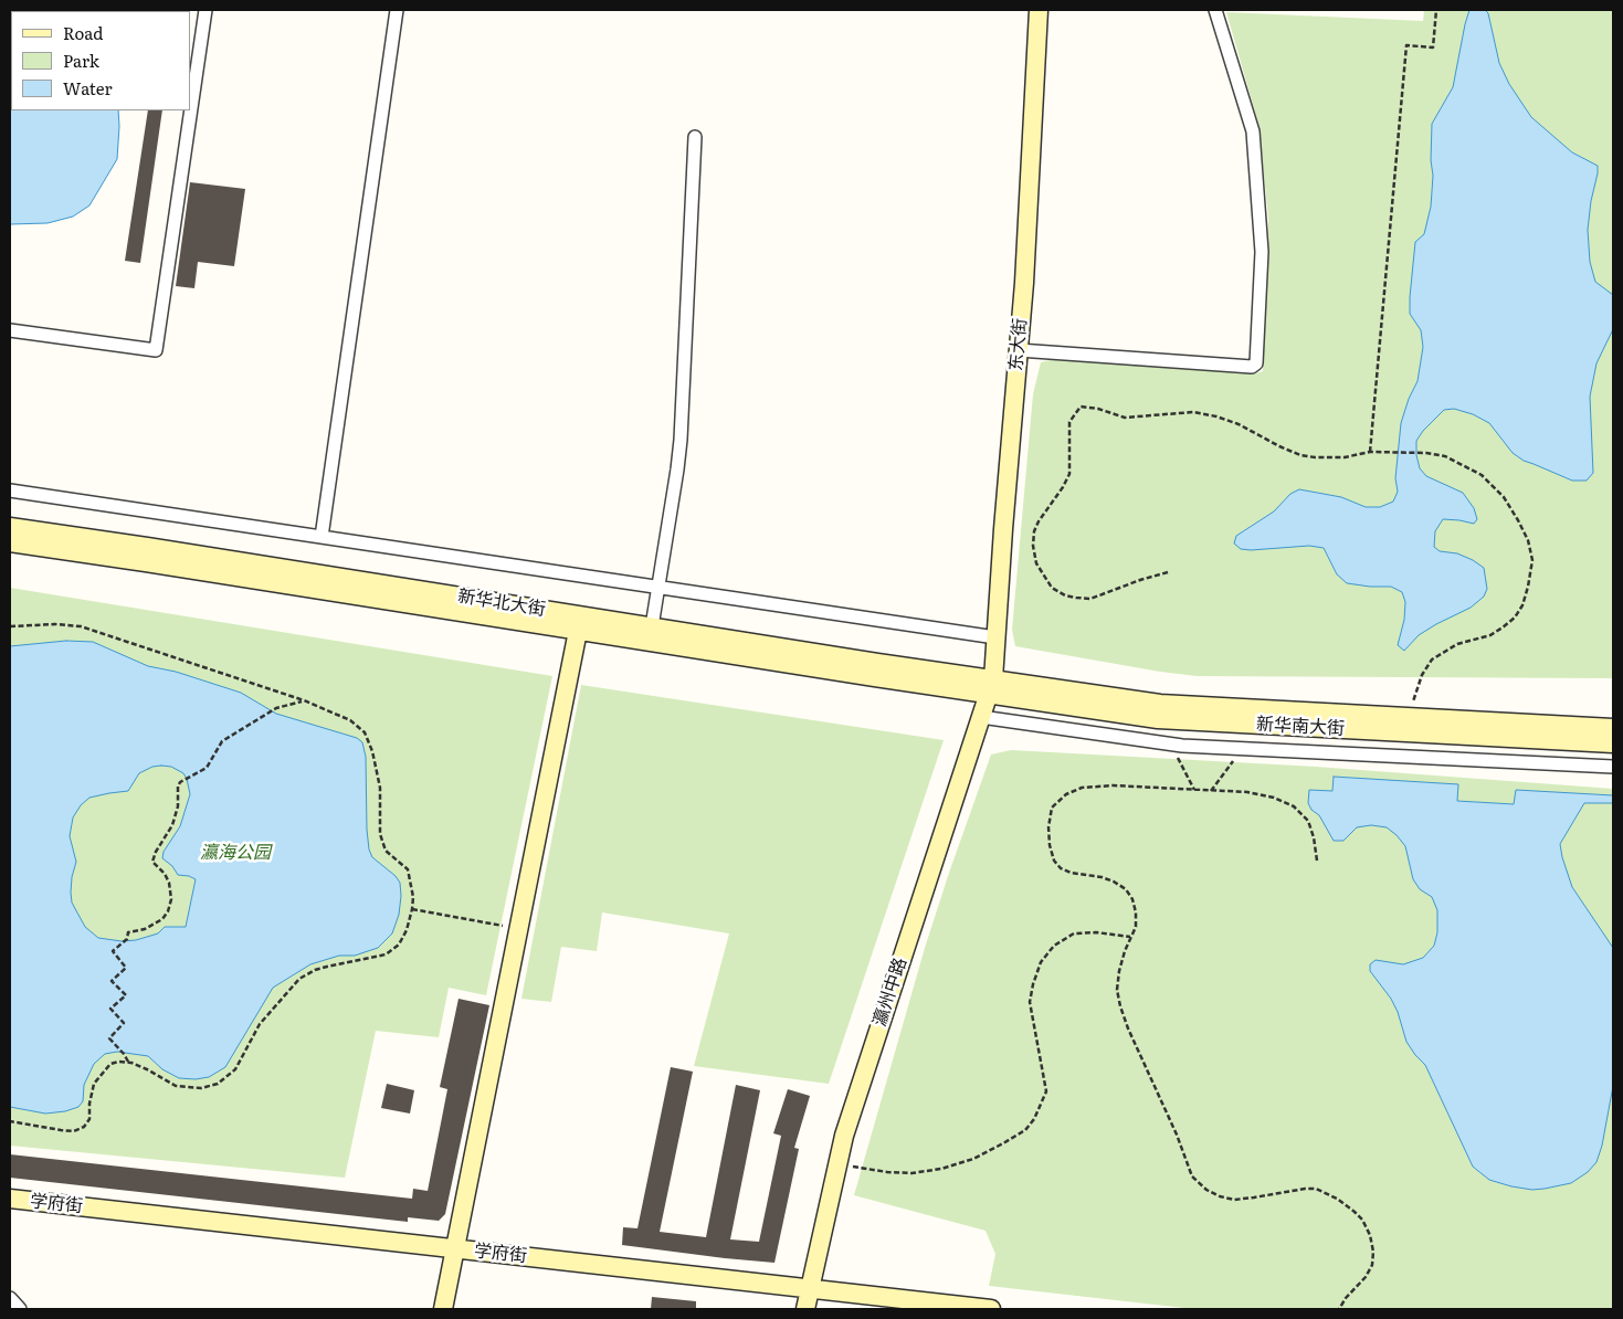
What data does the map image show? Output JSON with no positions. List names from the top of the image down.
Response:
{
  "streets": {
    "main road": [
      "东大街",
      "新华北大街",
      "新华南大街",
      "瀛州中路",
      "学府街"
    ]
  },
  "crossings": [
    ["东大街", "新华北大街"],
    ["东大街", "新华南大街"],
    ["东大街", "瀛州中路"],
    ["新华北大街", "新华南大街"],
    ["新华北大街", "瀛州中路"],
    ["新华南大街", "瀛州中路"],
    ["瀛州中路", "学府街"]
  ],
  "parks": ["瀛海公园"],
  "legend": ["Road", "Park", "Water"]
}
